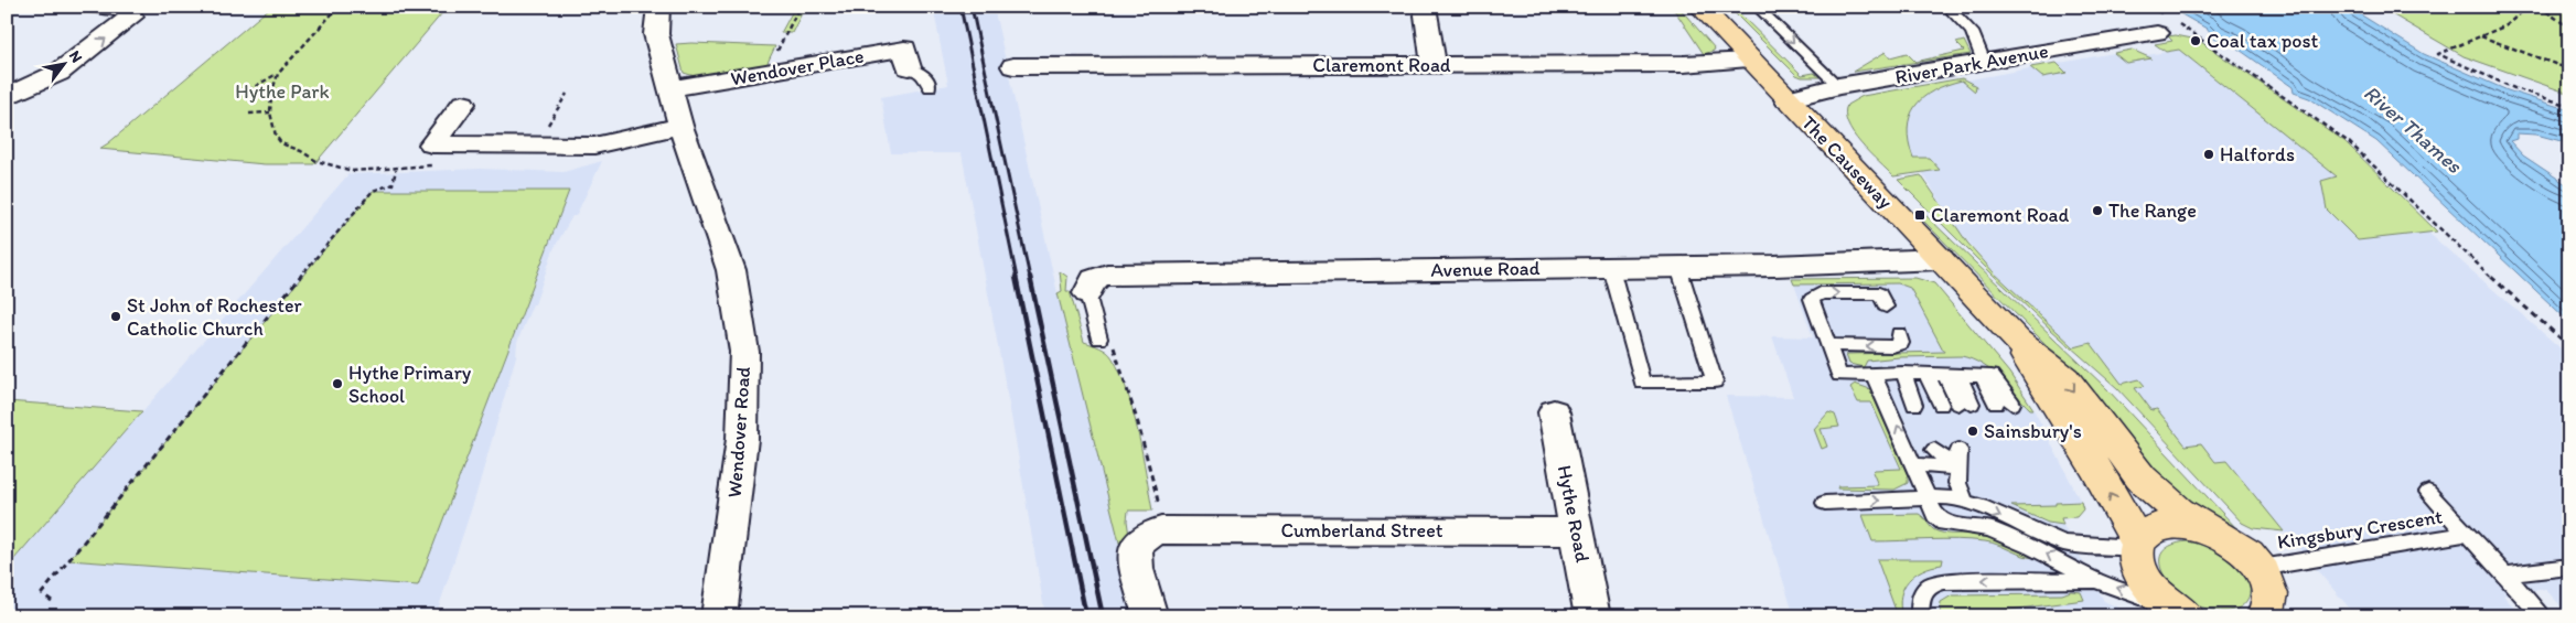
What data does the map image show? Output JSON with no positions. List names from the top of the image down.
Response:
{
  "streets": {
    "main road": ["The Causeway"],
    "street": [
      "River Park Avenue",
      "Claremont Road",
      "Wendover Place",
      "Avenue Road",
      "Wendover Road",
      "Hythe Road",
      "Cumberland Street"
    ],
    "lane": ["Kingsbury Crescent"]
  },
  "crossings": [
    ["River Park Avenue", "The Causeway"],
    ["Claremont Road", "The Causeway"],
    ["Wendover Place", "Wendover Road"],
    ["The Causeway", "Avenue Road"],
    ["Hythe Road", "Cumberland Street"]
  ],
  "water": ["River Thames"],
  "parks": ["Hythe Park"],
  "places": {
    "other": [
      "Coal tax post",
      "Halfords",
      "The Range",
      "St John of Rochester Catholic Church",
      "Hythe Primary School",
      "Sainsbury's"
    ],
    "transit": ["Claremont Road"]
  },
  "north": "top right"
}
